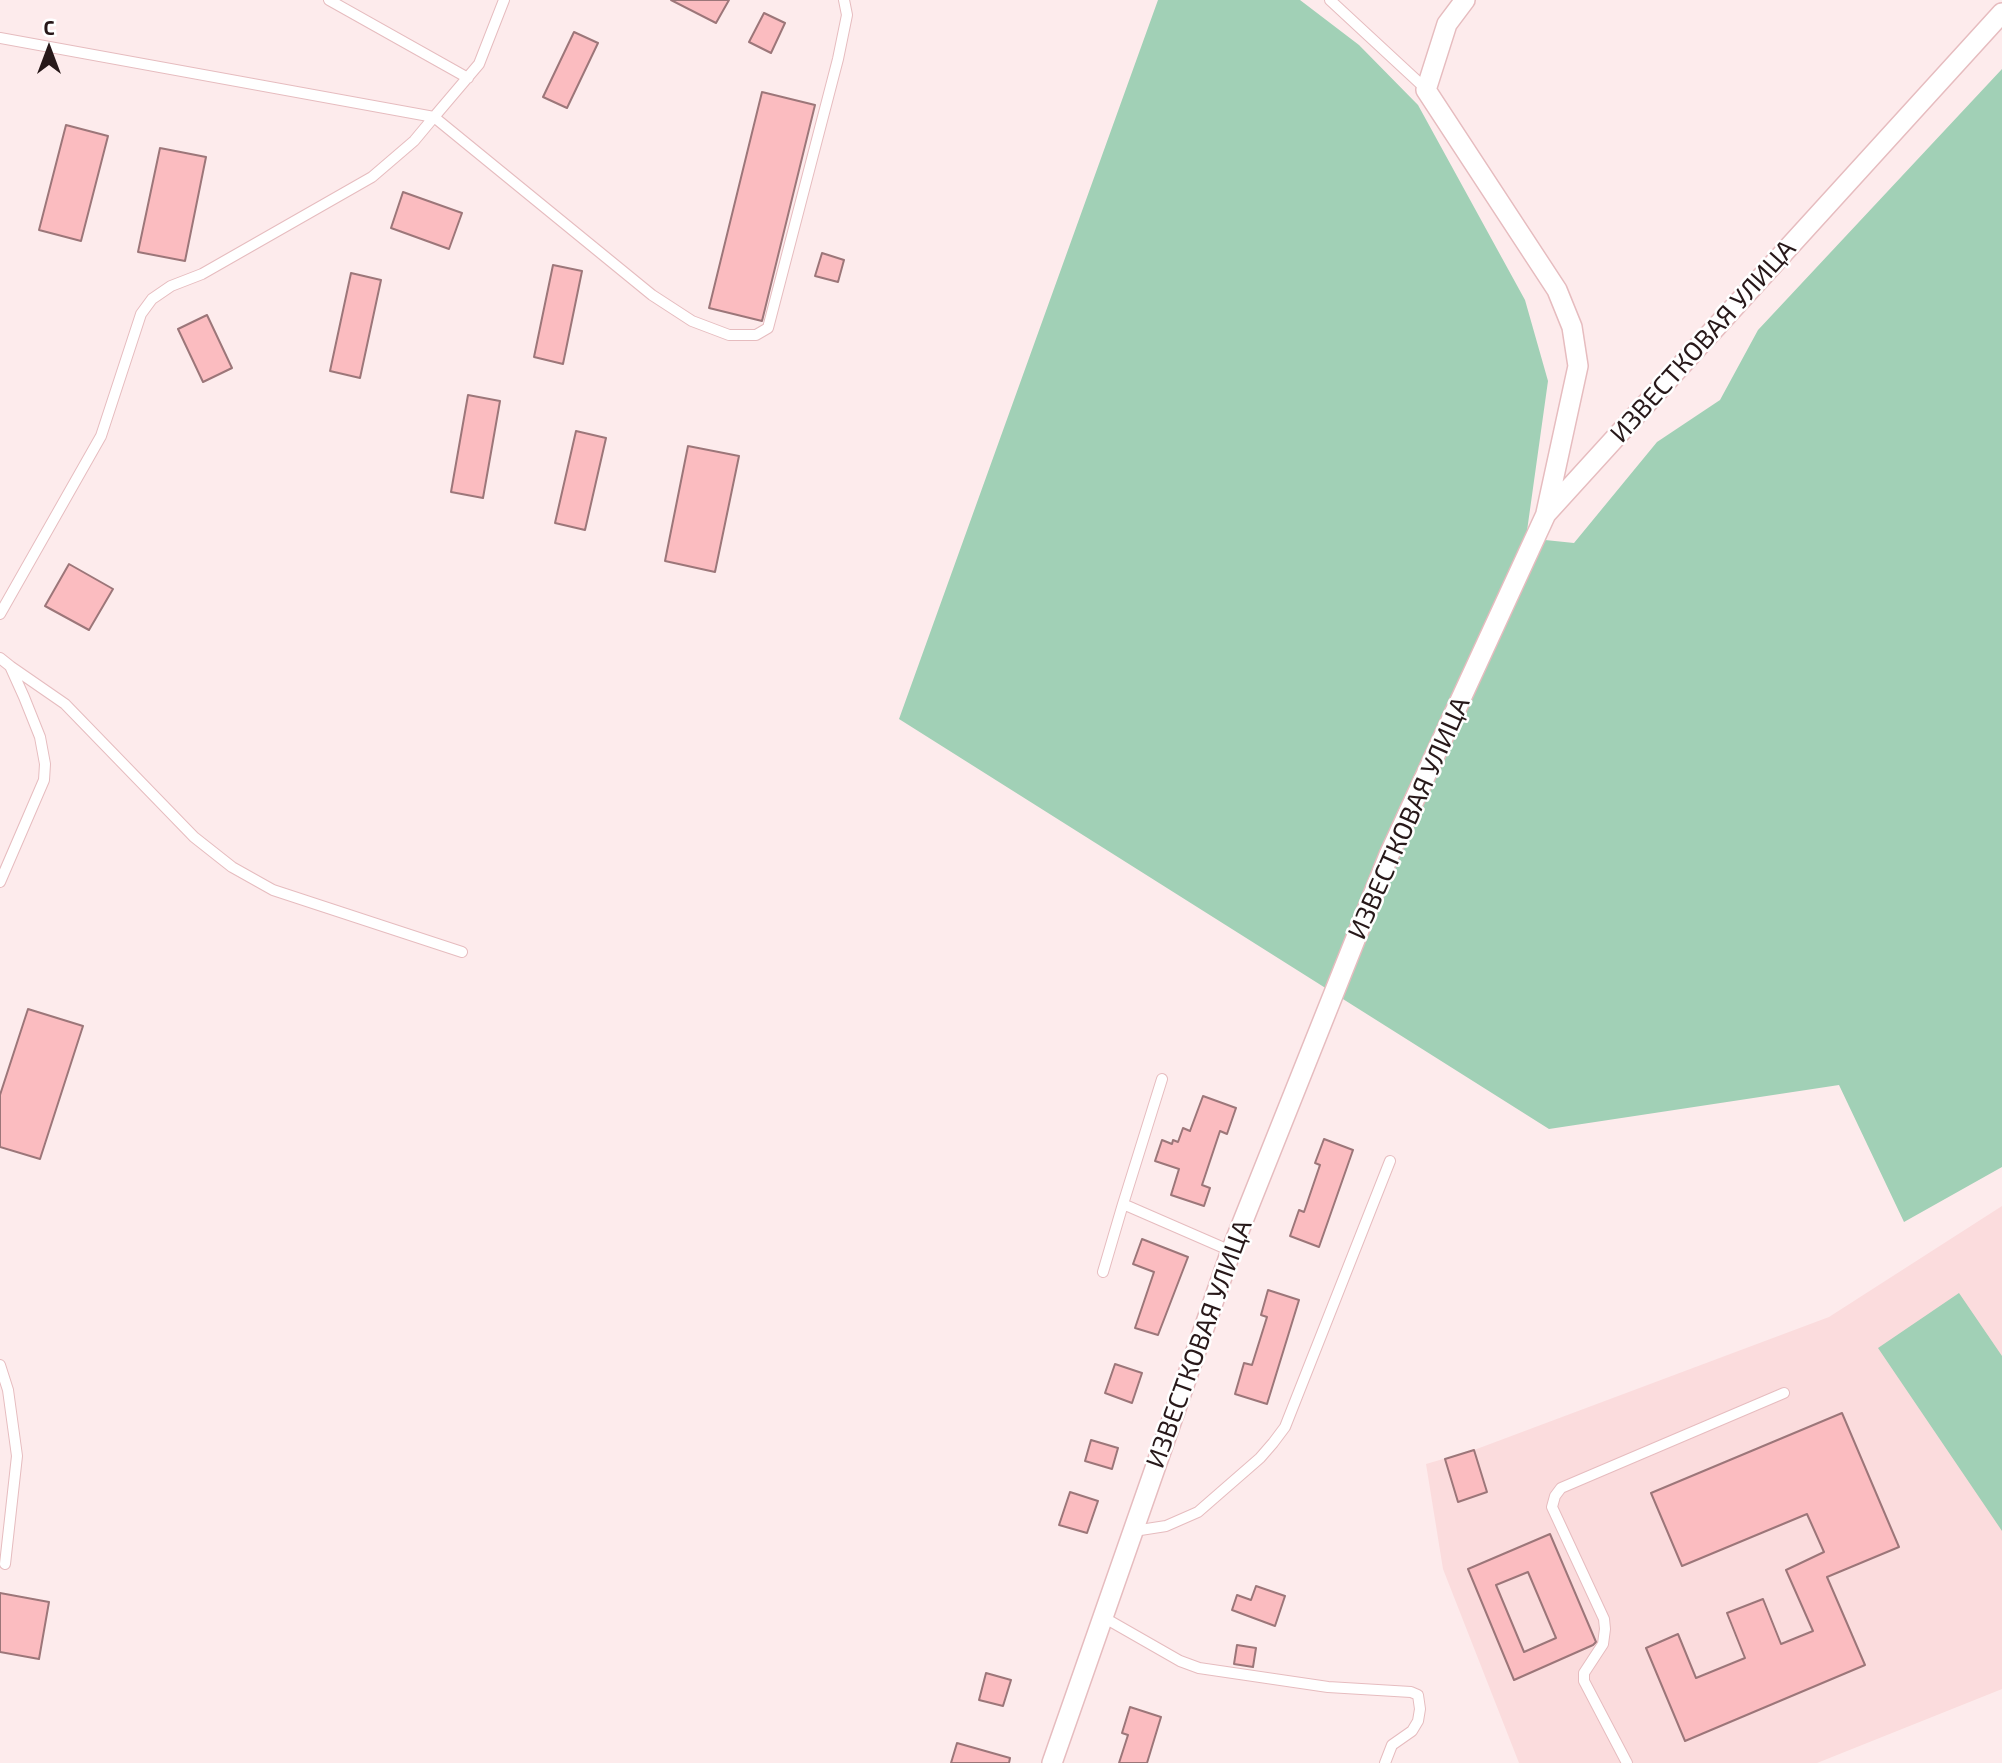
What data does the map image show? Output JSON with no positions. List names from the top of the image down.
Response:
{
  "streets": {
    "street": ["ИЗВЕСТКОВАЯ УЛИЦА"]
  },
  "north": "top"
}
